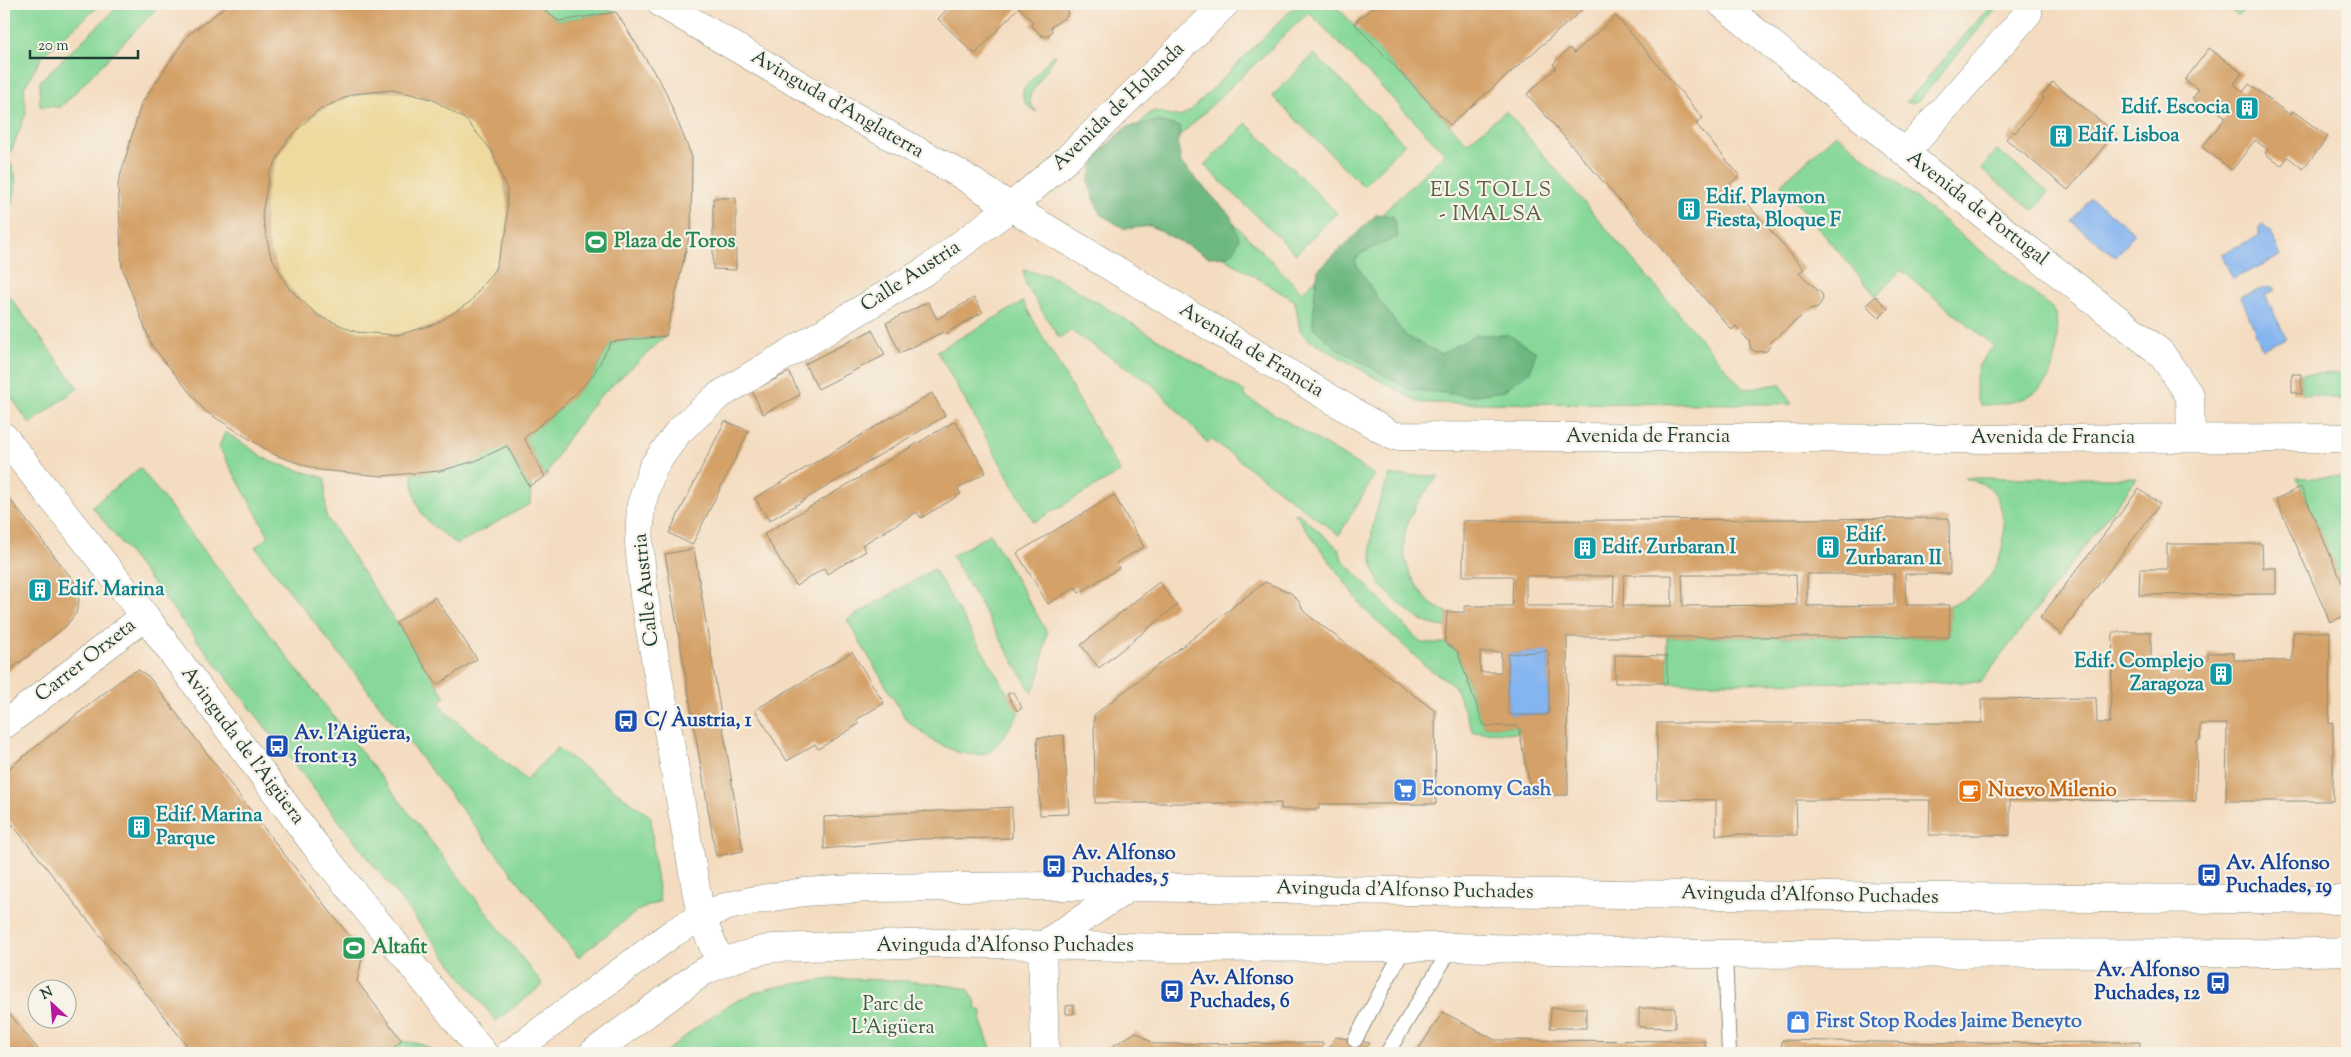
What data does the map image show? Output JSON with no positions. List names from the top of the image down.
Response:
{
  "streets": {
    "street": [
      "Avinguda d'Anglaterra",
      "Avenida de Holanda",
      "Avenida de Portugal",
      "Calle Austria",
      "Avenida de Francia",
      "Carrer Orxeta",
      "Avinguda de l'Aigüera",
      "Avinguda d'Alfonso Puchades"
    ]
  },
  "crossings": [
    ["Avinguda d'Anglaterra", "Avenida de Holanda"],
    ["Avinguda d'Anglaterra", "Calle Austria"],
    ["Avinguda d'Anglaterra", "Avenida de Francia"],
    ["Avenida de Holanda", "Calle Austria"],
    ["Avenida de Holanda", "Avenida de Francia"],
    ["Avenida de Portugal", "Avenida de Francia"],
    ["Calle Austria", "Avenida de Francia"],
    ["Calle Austria", "Avinguda d'Alfonso Puchades"],
    ["Carrer Orxeta", "Avinguda de l'Aigüera"]
  ],
  "districts": ["ELS TOLLS - IMALSA"],
  "parks": ["Parc de L'Aigüera"],
  "places": {
    "building": [
      "Edif. Escocia",
      "Edif. Lisboa",
      "Edif. Playmon Fiesta, Bloque F",
      "Edif. Zurbaran II",
      "Edif. Zurbaran I",
      "Edif. Marina",
      "Edif. Complejo Zaragoza",
      "Edif. Marina Parque"
    ],
    "sports": ["Plaza de Toros", "Altafit"],
    "bus stop": [
      "C/ Àustria, 1",
      "Av. l'Aigüera, front 13",
      "Av. Alfonso Puchades, 5",
      "Av. Alfonso Puchades, 19",
      "Av. Alfonso Puchades, 12",
      "Av. Alfonso Puchades, 6"
    ],
    "supermarket": ["Economy Cash"],
    "cafe": ["Nuevo Milenio"],
    "shop": ["First Stop Rodes Jaime Beneyto"]
  },
  "scale_bar": "20 m",
  "north": "top left"
}
